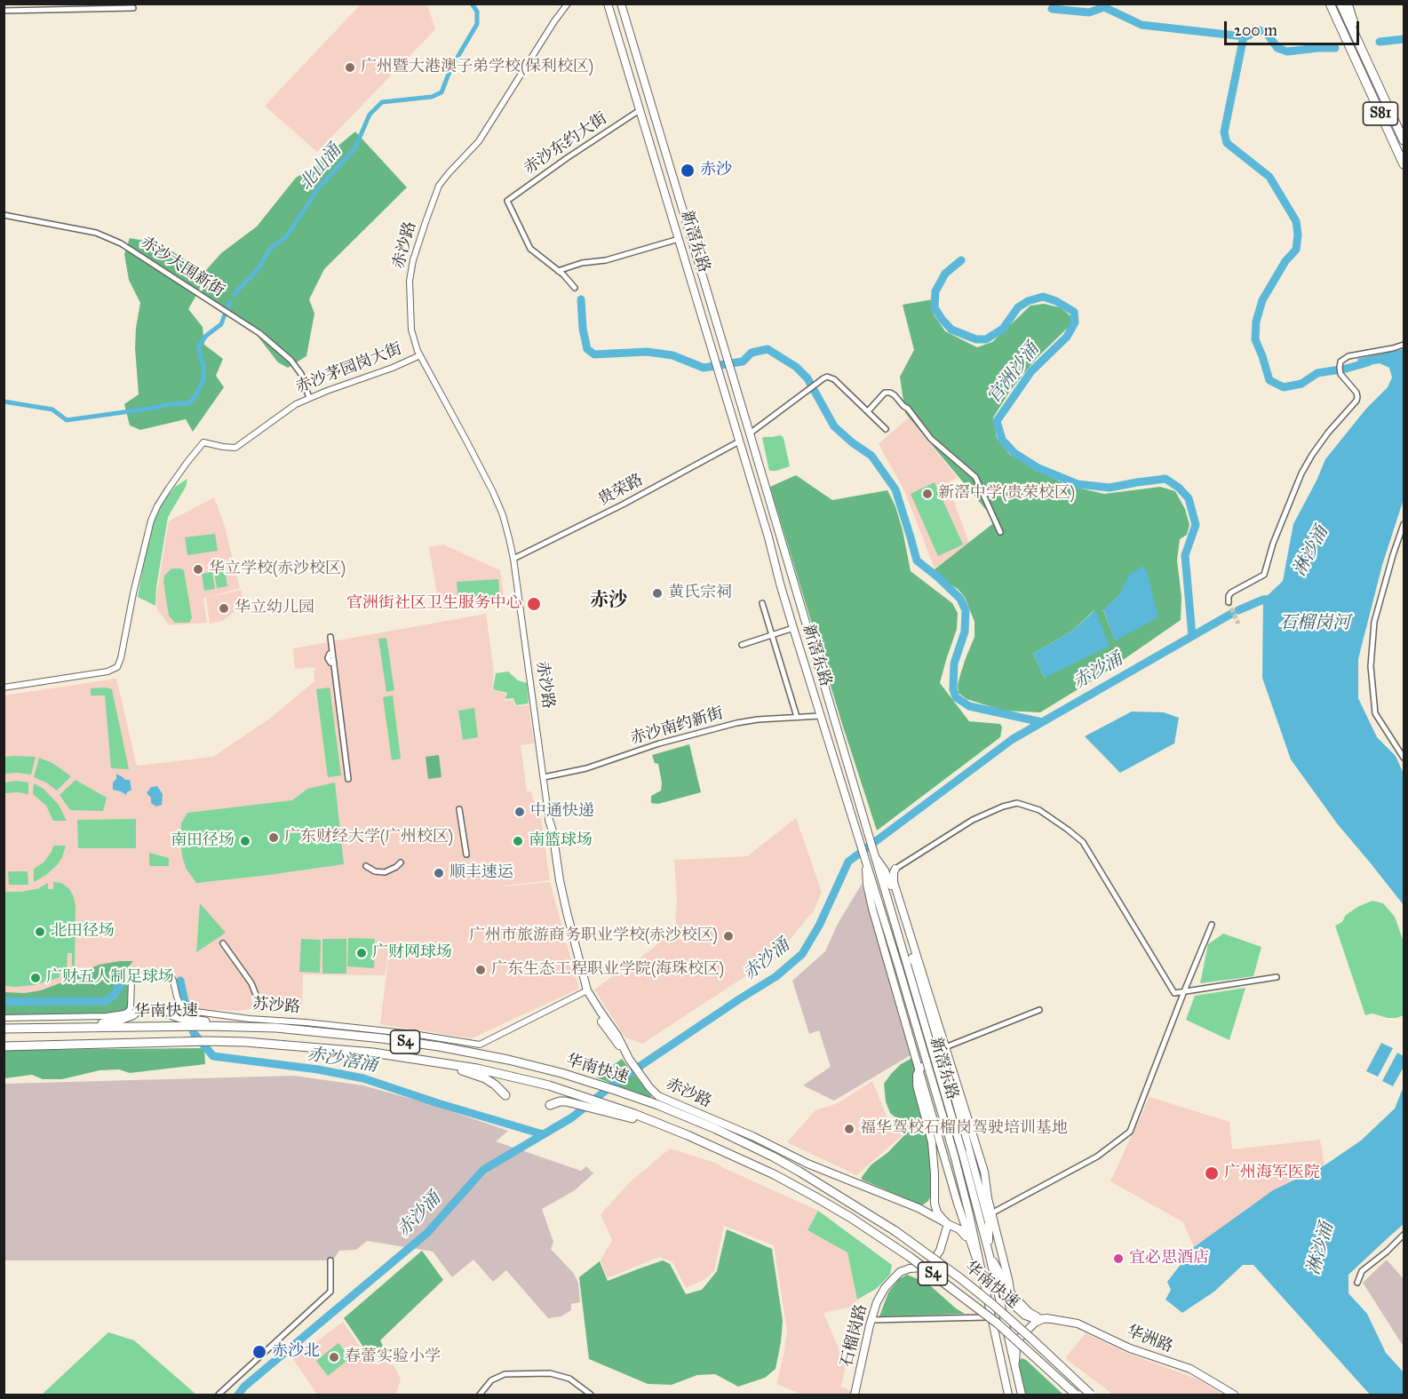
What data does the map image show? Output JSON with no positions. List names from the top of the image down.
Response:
{
  "streets": {
    "highway": [
      "S81",
      "新滘东路",
      "华南快速",
      "S4"
    ],
    "main road": ["赤沙路", "石榴岗路", "华洲路"],
    "street": [
      "赤沙东约大街",
      "赤沙大围新街",
      "赤沙茅园岗大街",
      "贵荣路",
      "赤沙南约新街",
      "苏沙路"
    ]
  },
  "crossings": [
    ["赤沙东约大街", "新滘东路"],
    ["新滘东路", "贵荣路"],
    ["新滘东路", "赤沙南约新街"],
    ["赤沙路", "赤沙茅园岗大街"],
    ["赤沙路", "贵荣路"],
    ["赤沙路", "赤沙南约新街"],
    ["赤沙路", "苏沙路"],
    ["赤沙路", "石榴岗路"],
    ["赤沙大围新街", "赤沙茅园岗大街"]
  ],
  "districts": ["赤沙"],
  "water": [
    "北山涌",
    "官洲沙涌",
    "淋沙涌",
    "石榴岗河",
    "赤沙涌",
    "赤沙滘涌"
  ],
  "places": [
    "广州暨大港澳子弟学校(保利校区)",
    "赤沙",
    "新滘中学(贵荣校区)",
    "华立学校(赤沙校区)",
    "黄氏宗祠",
    "官洲街社区卫生服务中心",
    "华立幼儿园",
    "中通快递",
    "广东财经大学(广州校区)",
    "南田径场",
    "南篮球场",
    "顺丰速运",
    "北田径场",
    "广州市旅游商务职业学校(赤沙校区)",
    "广财网球场",
    "广东生态工程职业学院(海珠校区)",
    "广财五人制足球场",
    "福华驾校石榴岗驾驶培训基地",
    "广州海军医院",
    "宜必思酒店",
    "赤沙北",
    "春蕾实验小学"
  ],
  "scale_bar": "200 m"
}
